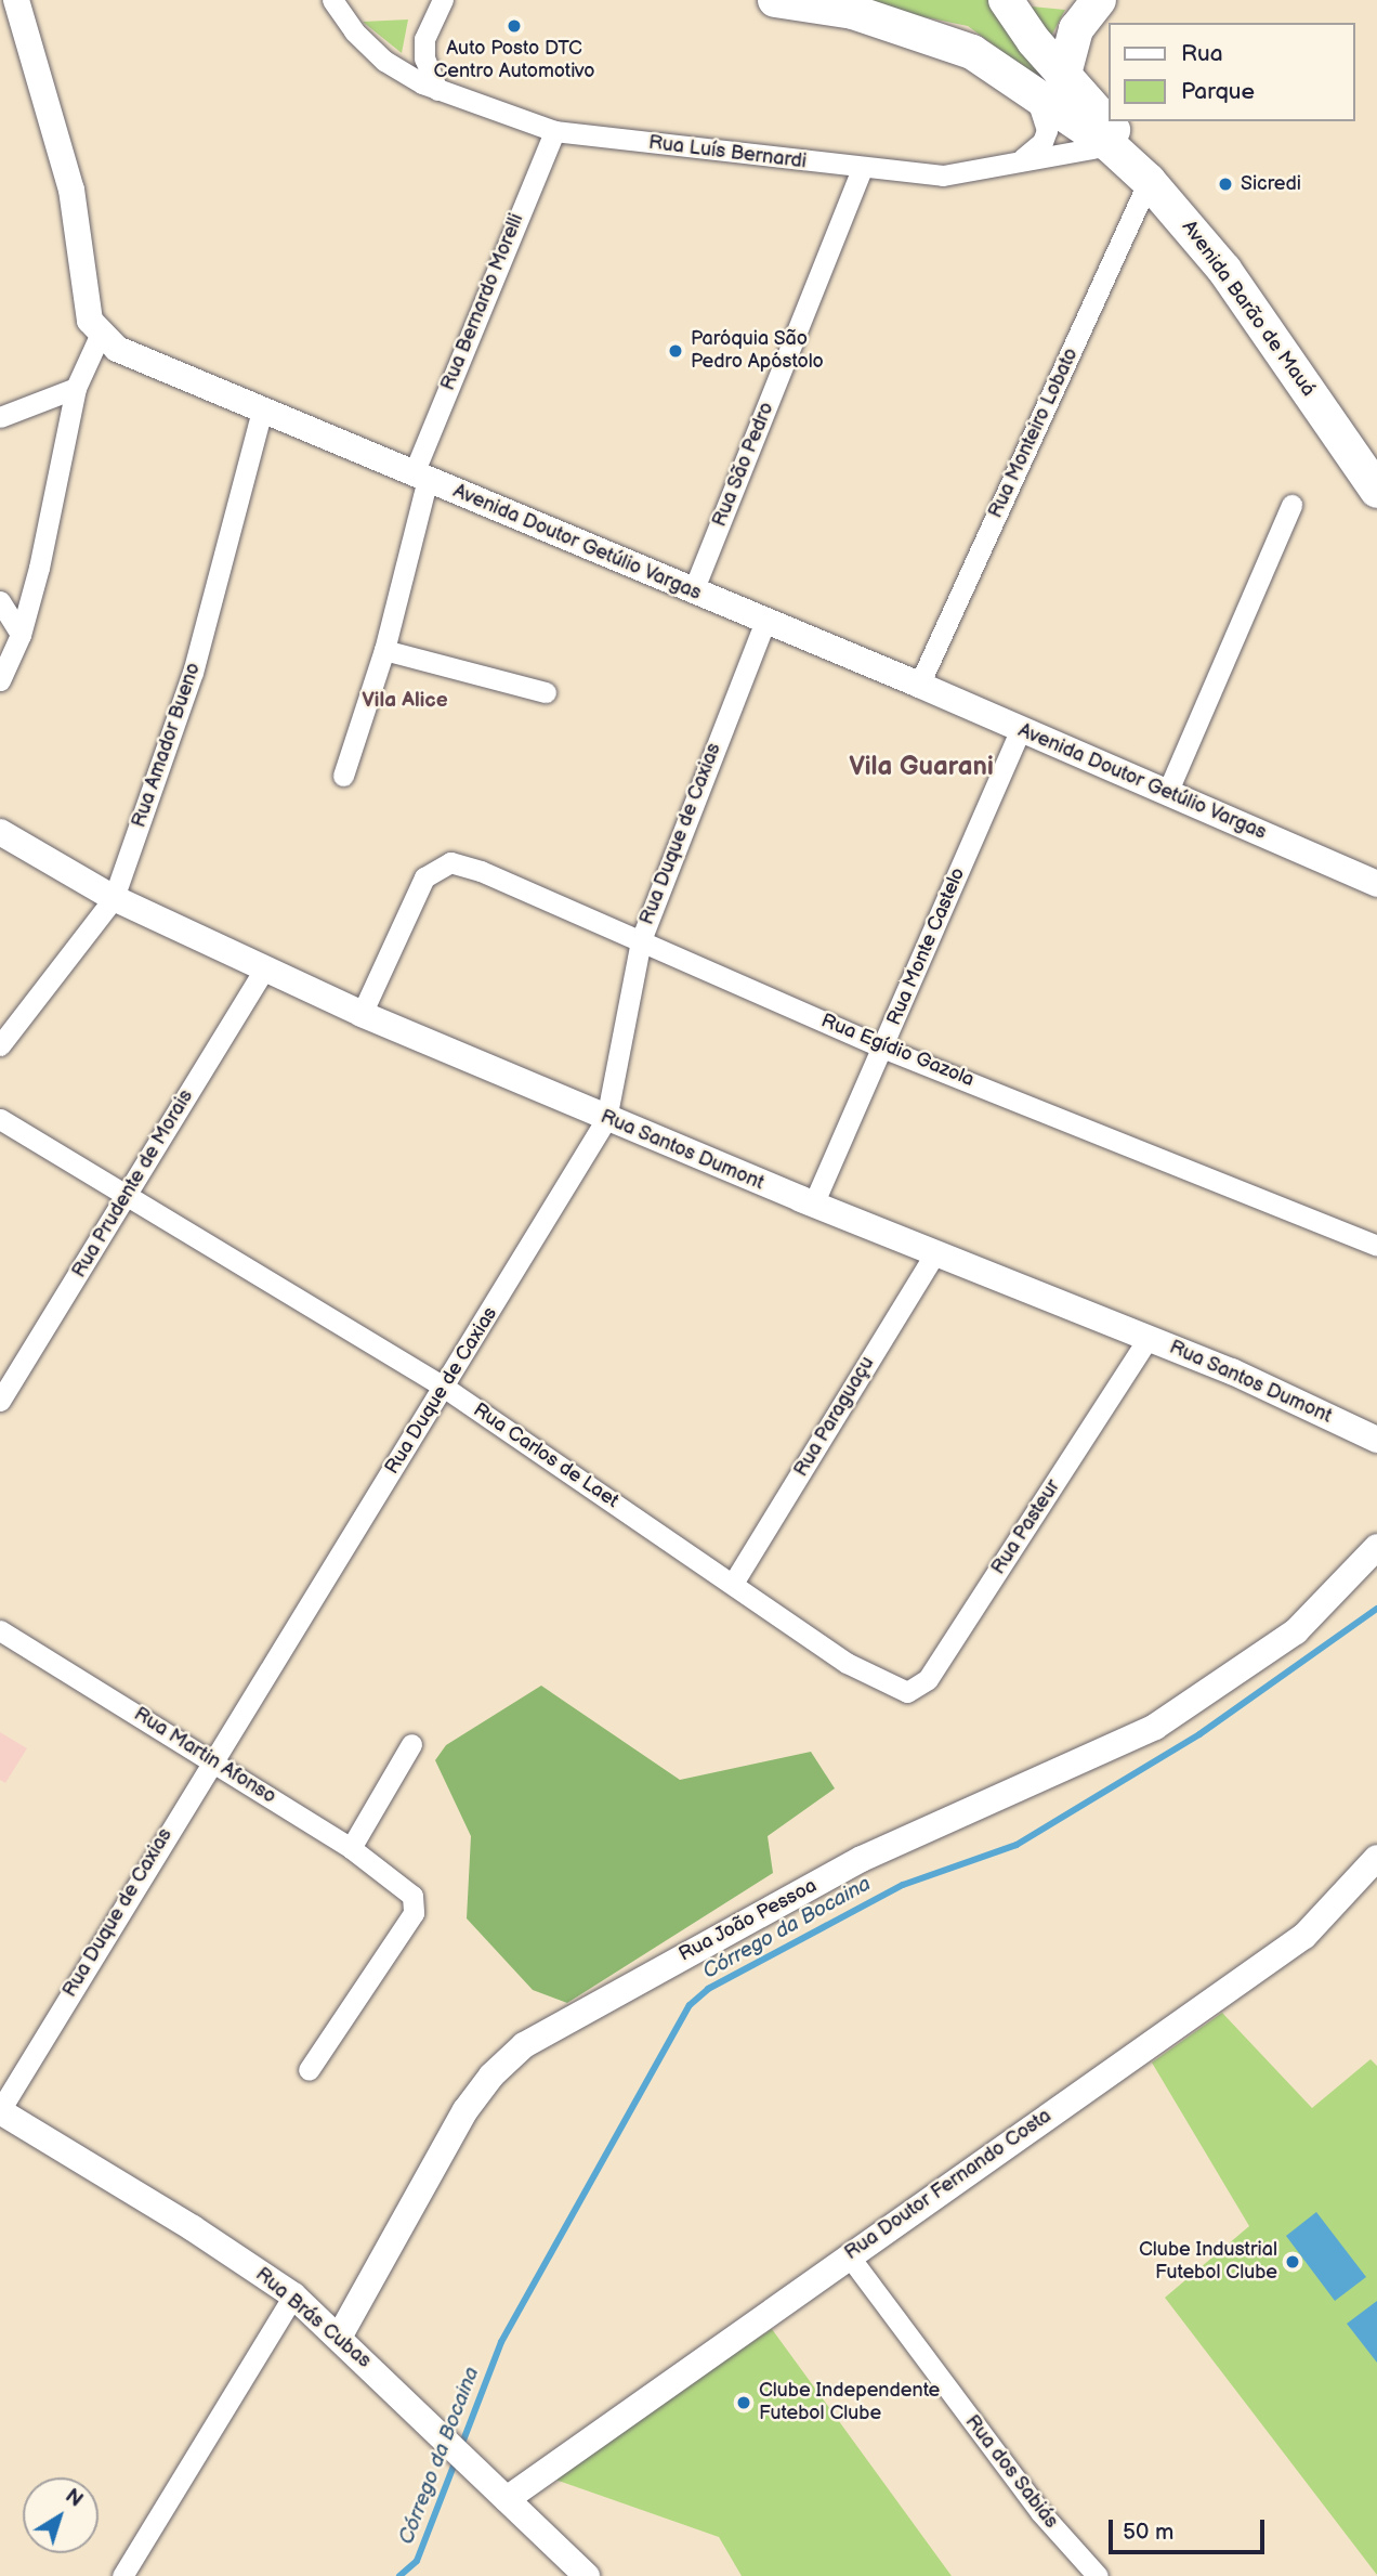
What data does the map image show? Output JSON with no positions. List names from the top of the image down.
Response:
{
  "streets": {
    "main road": ["Avenida Barão de Mauá"],
    "street": [
      "Rua Luís Bernardi",
      "Rua Bernardo Morelli",
      "Rua Monteiro Lobato",
      "Rua São Pedro",
      "Avenida Doutor Getúlio Vargas",
      "Rua Amador Bueno",
      "Rua Duque de Caxias",
      "Rua Monte Castelo",
      "Rua Egídio Gazola",
      "Rua Santos Dumont",
      "Rua Prudente de Morais",
      "Rua Paraguaçu",
      "Rua Carlos de Laet",
      "Rua Pasteur",
      "Rua Martin Afonso",
      "Rua João Pessoa",
      "Rua Doutor Fernando Costa",
      "Rua Brás Cubas",
      "Rua dos Sabiás"
    ]
  },
  "crossings": [
    ["Rua Luís Bernardi", "Rua Bernardo Morelli"],
    ["Rua Luís Bernardi", "Avenida Barão de Mauá"],
    ["Rua Luís Bernardi", "Rua São Pedro"],
    ["Rua Bernardo Morelli", "Avenida Doutor Getúlio Vargas"],
    ["Avenida Barão de Mauá", "Rua Monteiro Lobato"],
    ["Rua Monteiro Lobato", "Avenida Doutor Getúlio Vargas"],
    ["Rua São Pedro", "Avenida Doutor Getúlio Vargas"],
    ["Avenida Doutor Getúlio Vargas", "Rua Amador Bueno"],
    ["Avenida Doutor Getúlio Vargas", "Rua Duque de Caxias"],
    ["Avenida Doutor Getúlio Vargas", "Rua Monte Castelo"],
    ["Rua Amador Bueno", "Rua Santos Dumont"],
    ["Rua Duque de Caxias", "Rua Egídio Gazola"],
    ["Rua Duque de Caxias", "Rua Santos Dumont"],
    ["Rua Duque de Caxias", "Rua Carlos de Laet"],
    ["Rua Duque de Caxias", "Rua Martin Afonso"],
    ["Rua Duque de Caxias", "Rua Brás Cubas"],
    ["Rua Monte Castelo", "Rua Egídio Gazola"],
    ["Rua Monte Castelo", "Rua Santos Dumont"],
    ["Rua Egídio Gazola", "Rua Santos Dumont"],
    ["Rua Santos Dumont", "Rua Prudente de Morais"],
    ["Rua Santos Dumont", "Rua Paraguaçu"],
    ["Rua Santos Dumont", "Rua Pasteur"],
    ["Rua Prudente de Morais", "Rua Carlos de Laet"],
    ["Rua Paraguaçu", "Rua Carlos de Laet"],
    ["Rua Carlos de Laet", "Rua Pasteur"],
    ["Rua João Pessoa", "Rua Brás Cubas"],
    ["Rua Doutor Fernando Costa", "Rua Brás Cubas"],
    ["Rua Doutor Fernando Costa", "Rua dos Sabiás"]
  ],
  "districts": ["Vila Alice", "Vila Guarani"],
  "water": ["Córrego da Bocaina"],
  "places": [
    "Auto Posto DTC Centro Automotivo",
    "Sicredi",
    "Paróquia São Pedro Apóstolo",
    "Clube Industrial Futebol Clube",
    "Clube Independente Futebol Clube"
  ],
  "legend": ["Rua", "Parque"],
  "scale_bar": "50 m",
  "north": "top right"
}
